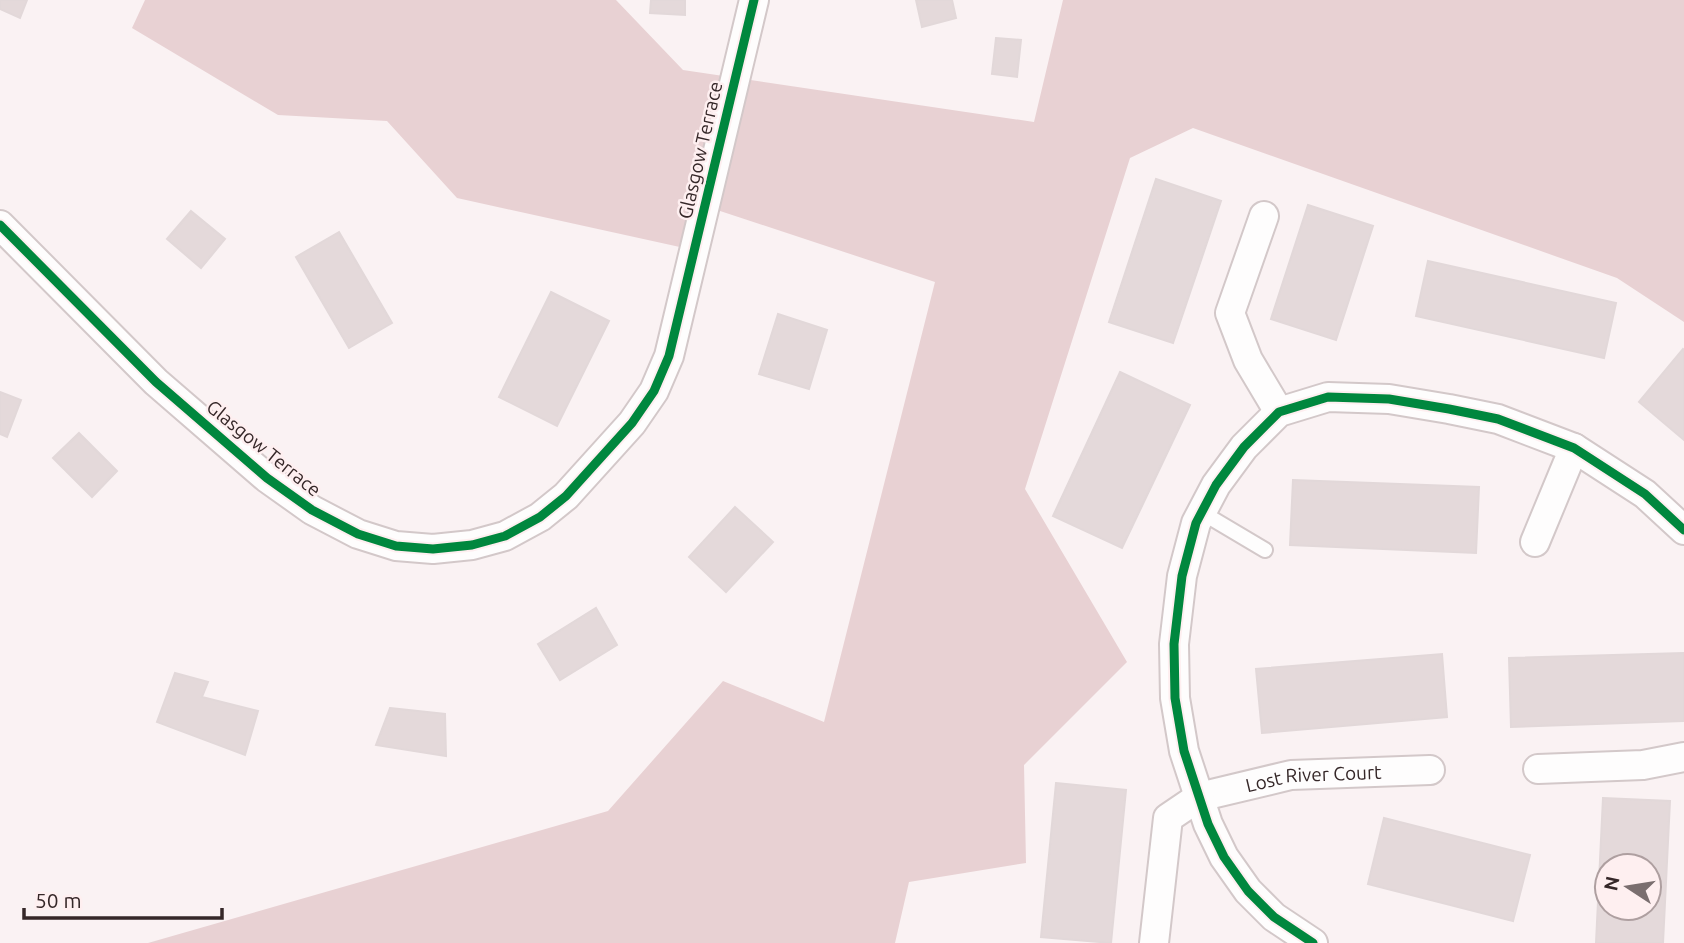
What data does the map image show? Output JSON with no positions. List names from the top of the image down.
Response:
{
  "streets": {
    "street": ["Glasgow Terrace", "Lost River Court"]
  },
  "scale_bar": "50 m",
  "north": "left"
}
